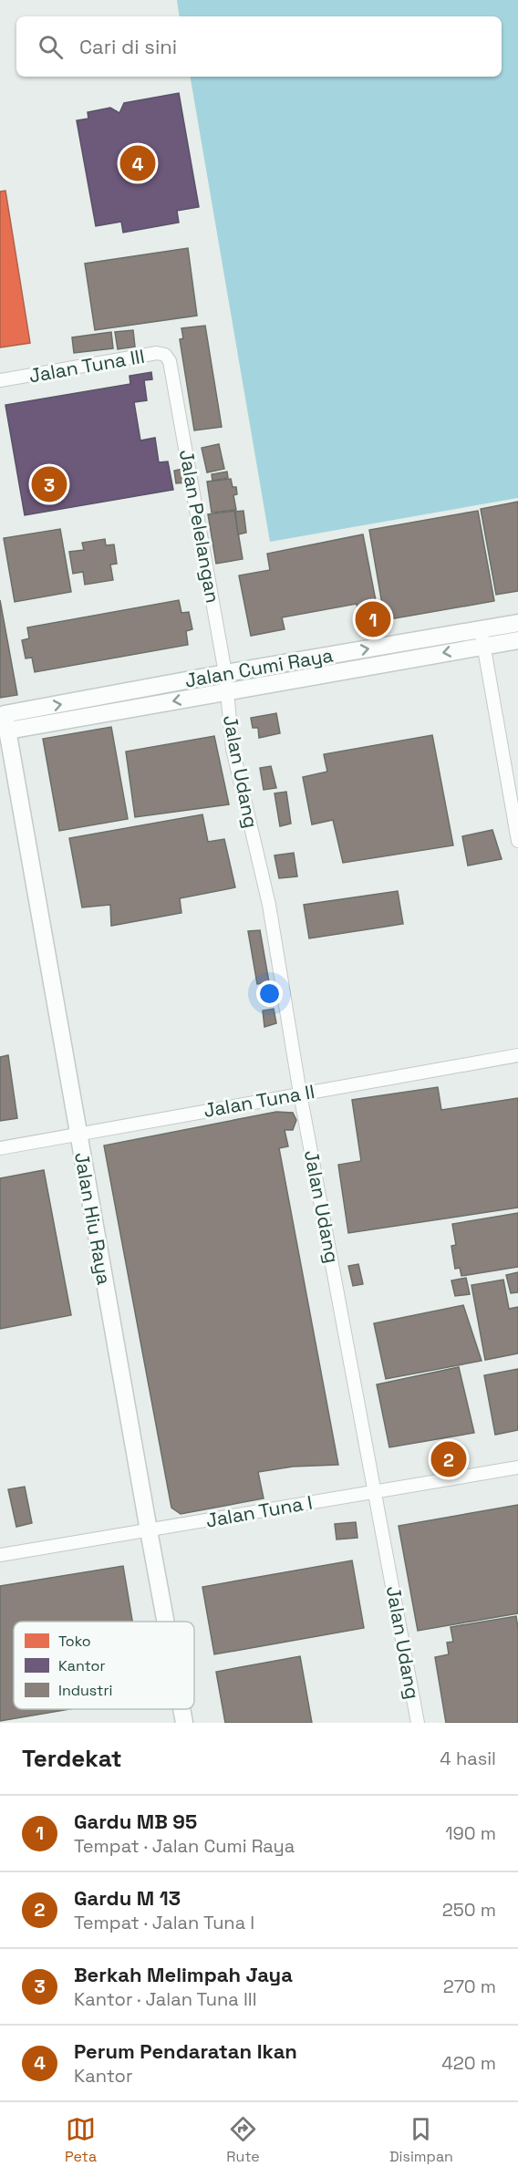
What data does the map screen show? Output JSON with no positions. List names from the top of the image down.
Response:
{
  "streets": {
    "street": [
      "Jalan Tuna III",
      "Jalan Pelelangan",
      "Jalan Cumi Raya",
      "Jalan Udang",
      "Jalan Tuna II",
      "Jalan Hiu Raya",
      "Jalan Tuna I"
    ]
  },
  "crossings": [
    ["Jalan Tuna III", "Jalan Pelelangan"],
    ["Jalan Pelelangan", "Jalan Cumi Raya"],
    ["Jalan Pelelangan", "Jalan Udang"],
    ["Jalan Cumi Raya", "Jalan Udang"],
    ["Jalan Cumi Raya", "Jalan Hiu Raya"],
    ["Jalan Udang", "Jalan Tuna II"],
    ["Jalan Udang", "Jalan Tuna I"],
    ["Jalan Tuna II", "Jalan Hiu Raya"],
    ["Jalan Hiu Raya", "Jalan Tuna I"]
  ],
  "legend": ["Toko", "Kantor", "Industri"],
  "page": {
    "search": "Cari di sini",
    "pins": [
      "4",
      "3",
      "1",
      "2"
    ],
    "heading": ["Terdekat", "4 hasil"],
    "list": [
      {
        "mark": "1",
        "name": "Gardu MB 95",
        "note": "Tempat · Jalan Cumi Raya",
        "value": "190 m"
      },
      {
        "mark": "2",
        "name": "Gardu M 13",
        "note": "Tempat · Jalan Tuna I",
        "value": "250 m"
      },
      {
        "mark": "3",
        "name": "Berkah Melimpah Jaya",
        "note": "Kantor · Jalan Tuna III",
        "value": "270 m"
      },
      {
        "mark": "4",
        "name": "Perum Pendaratan Ikan",
        "note": "Kantor",
        "value": "420 m"
      }
    ],
    "nav": ["Peta", "Rute", "Disimpan"]
  }
}
